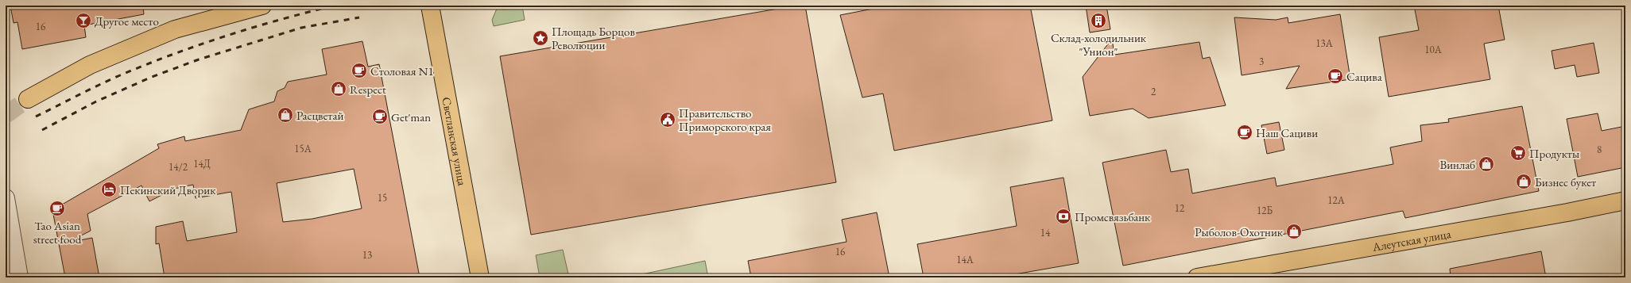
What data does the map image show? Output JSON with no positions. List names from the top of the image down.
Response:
{
  "streets": {
    "main road": ["Светланская улица", "Алеутская улица"]
  },
  "places": {
    "bar": ["Другое место"],
    "building": ["Склад-холодильник \"Унион\""],
    "place": ["Площадь Борцов Революции"],
    "cafe": [
      "Столовая N1",
      "Сацива",
      "Get'man",
      "Наш Сациви",
      "Tao Asian street food"
    ],
    "shop": [
      "Respect",
      "Расцветай",
      "Винлаб",
      "Бизнес букет",
      "Рыболов-Охотник"
    ],
    "public building": ["Правительство Приморского края"],
    "supermarket": ["Продукты"],
    "hotel": ["Пекинский Дворик"],
    "bank": ["Промсвязьбанк"]
  },
  "house_numbers": [
    "16",
    "13А",
    "10А",
    "3",
    "2",
    "15А",
    "8",
    "14Д",
    "14/2",
    "15",
    "12А",
    "12",
    "12Б",
    "14",
    "16",
    "13",
    "14А"
  ]
}
